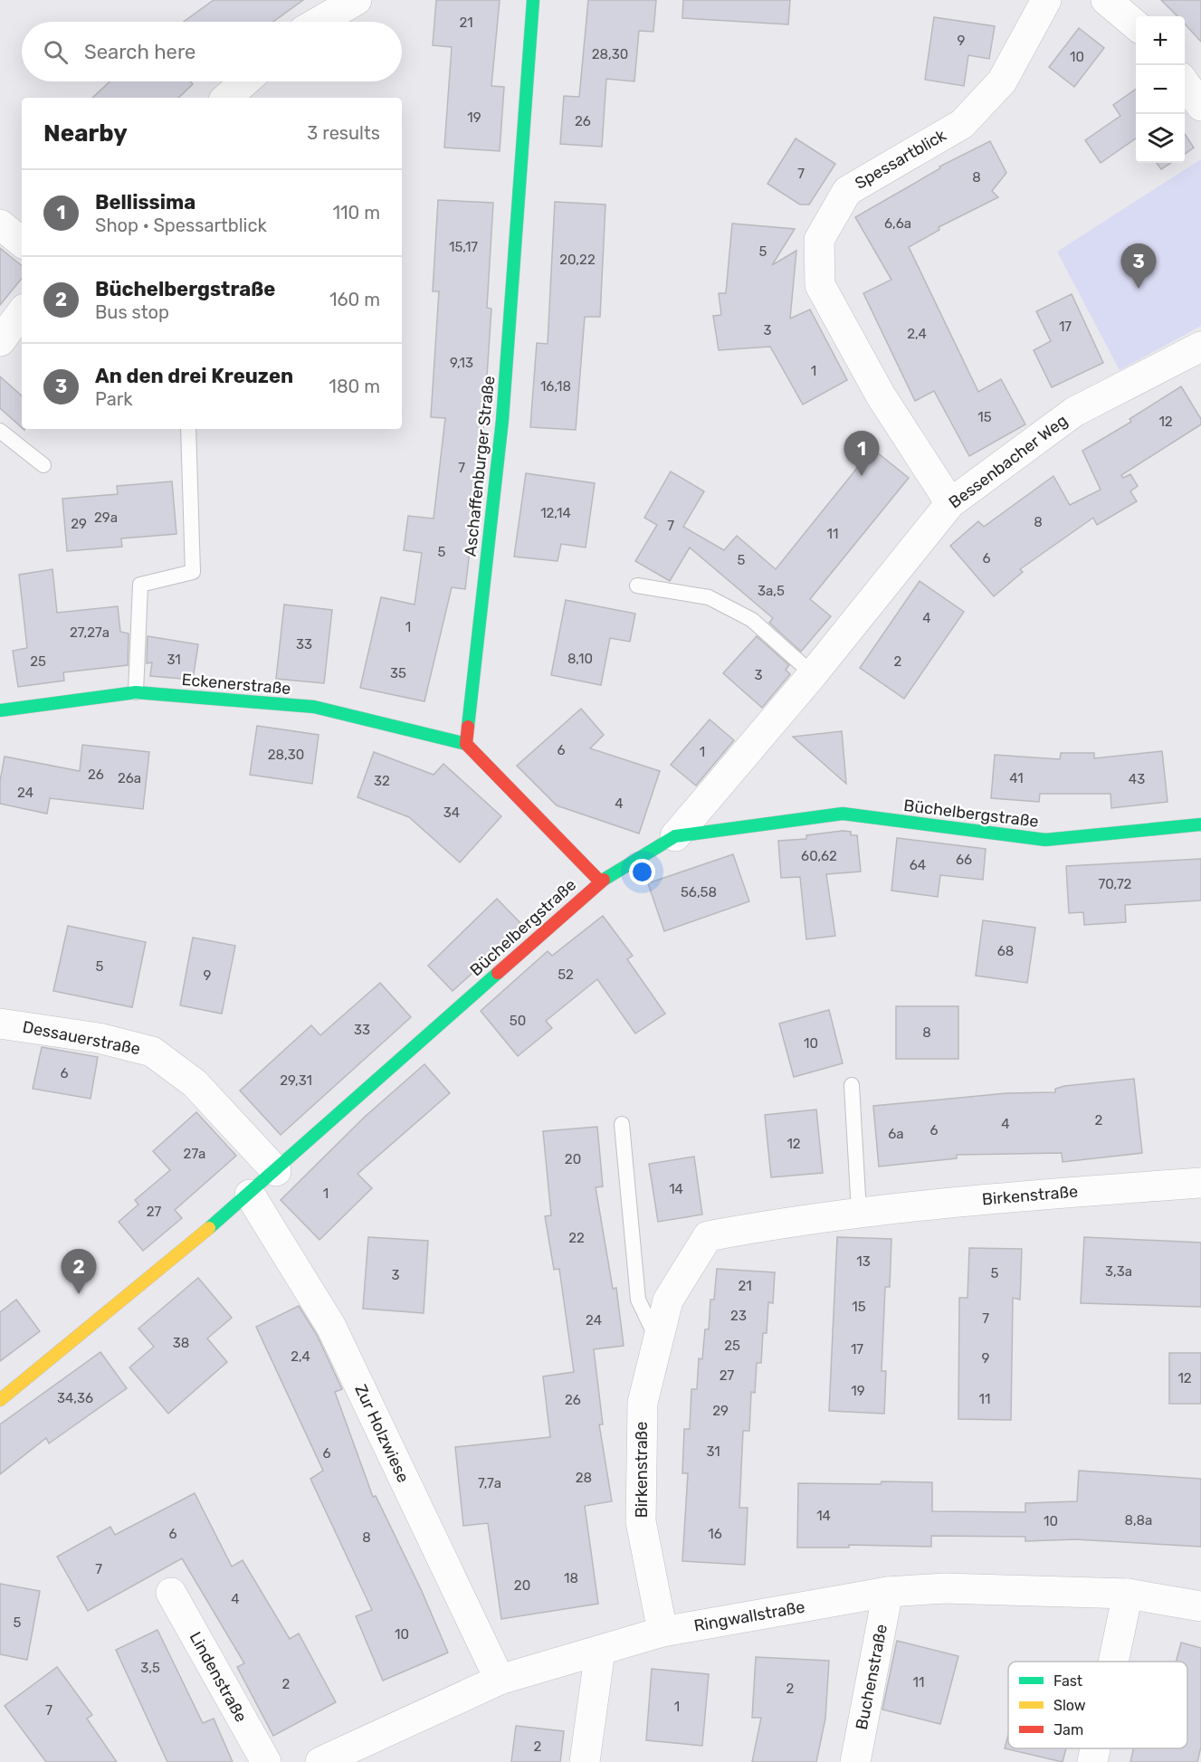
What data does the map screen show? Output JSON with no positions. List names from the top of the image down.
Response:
{
  "streets": {
    "street": [
      "Spessartblick",
      "Bessenbacher Weg",
      "Aschaffenburger Straße",
      "Eckenerstraße",
      "Büchelbergstraße",
      "Dessauerstraße",
      "Birkenstraße",
      "Zur Holzwiese",
      "Ringwallstraße",
      "Lindenstraße",
      "Buchenstraße"
    ]
  },
  "crossings": [
    ["Spessartblick", "Bessenbacher Weg"],
    ["Bessenbacher Weg", "Büchelbergstraße"],
    ["Aschaffenburger Straße", "Eckenerstraße"],
    ["Büchelbergstraße", "Dessauerstraße"],
    ["Büchelbergstraße", "Zur Holzwiese"],
    ["Birkenstraße", "Ringwallstraße"],
    ["Zur Holzwiese", "Ringwallstraße"],
    ["Ringwallstraße", "Buchenstraße"]
  ],
  "house_numbers": [
    "21",
    "9",
    "28,30",
    "10",
    "19",
    "26",
    "7",
    "8",
    "6,6a",
    "15,17",
    "5",
    "20,22",
    "17",
    "3",
    "2,4",
    "9,13",
    "1",
    "16,18",
    "15",
    "12",
    "7",
    "12,14",
    "29a",
    "8",
    "29",
    "7",
    "11",
    "5",
    "6",
    "5",
    "3a,5",
    "4",
    "1",
    "27,27a",
    "33",
    "8,10",
    "31",
    "25",
    "2",
    "35",
    "3",
    "6",
    "1",
    "28,30",
    "26",
    "26a",
    "41",
    "43",
    "32",
    "24",
    "4",
    "34",
    "60,62",
    "66",
    "64",
    "70,72",
    "56,58",
    "68",
    "5",
    "52",
    "9",
    "50",
    "33",
    "8",
    "10",
    "6",
    "29,31",
    "2",
    "4",
    "6",
    "6a",
    "12",
    "27a",
    "20",
    "14",
    "1",
    "27",
    "22",
    "13",
    "3,3a",
    "5",
    "3",
    "21",
    "15",
    "23",
    "7",
    "24",
    "38",
    "25",
    "17",
    "2,4",
    "9",
    "27",
    "12",
    "19",
    "34,36",
    "11",
    "26",
    "29",
    "31",
    "6",
    "28",
    "7,7a",
    "14",
    "8,8a",
    "10",
    "6",
    "16",
    "8",
    "7",
    "18",
    "20",
    "4",
    "5",
    "10",
    "3,5",
    "11",
    "2",
    "2",
    "1",
    "7",
    "2"
  ],
  "legend": ["Fast", "Slow", "Jam"],
  "page": {
    "map_buttons": ["+", "−"],
    "search": "Search here",
    "heading": ["Nearby", "3 results"],
    "list": [
      {
        "mark": "1",
        "name": "Bellissima",
        "note": "Shop · Spessartblick",
        "value": "110 m"
      },
      {
        "mark": "2",
        "name": "Büchelbergstraße",
        "note": "Bus stop",
        "value": "160 m"
      },
      {
        "mark": "3",
        "name": "An den drei Kreuzen",
        "note": "Park",
        "value": "180 m"
      }
    ],
    "pins": ["3", "1", "2"]
  }
}
